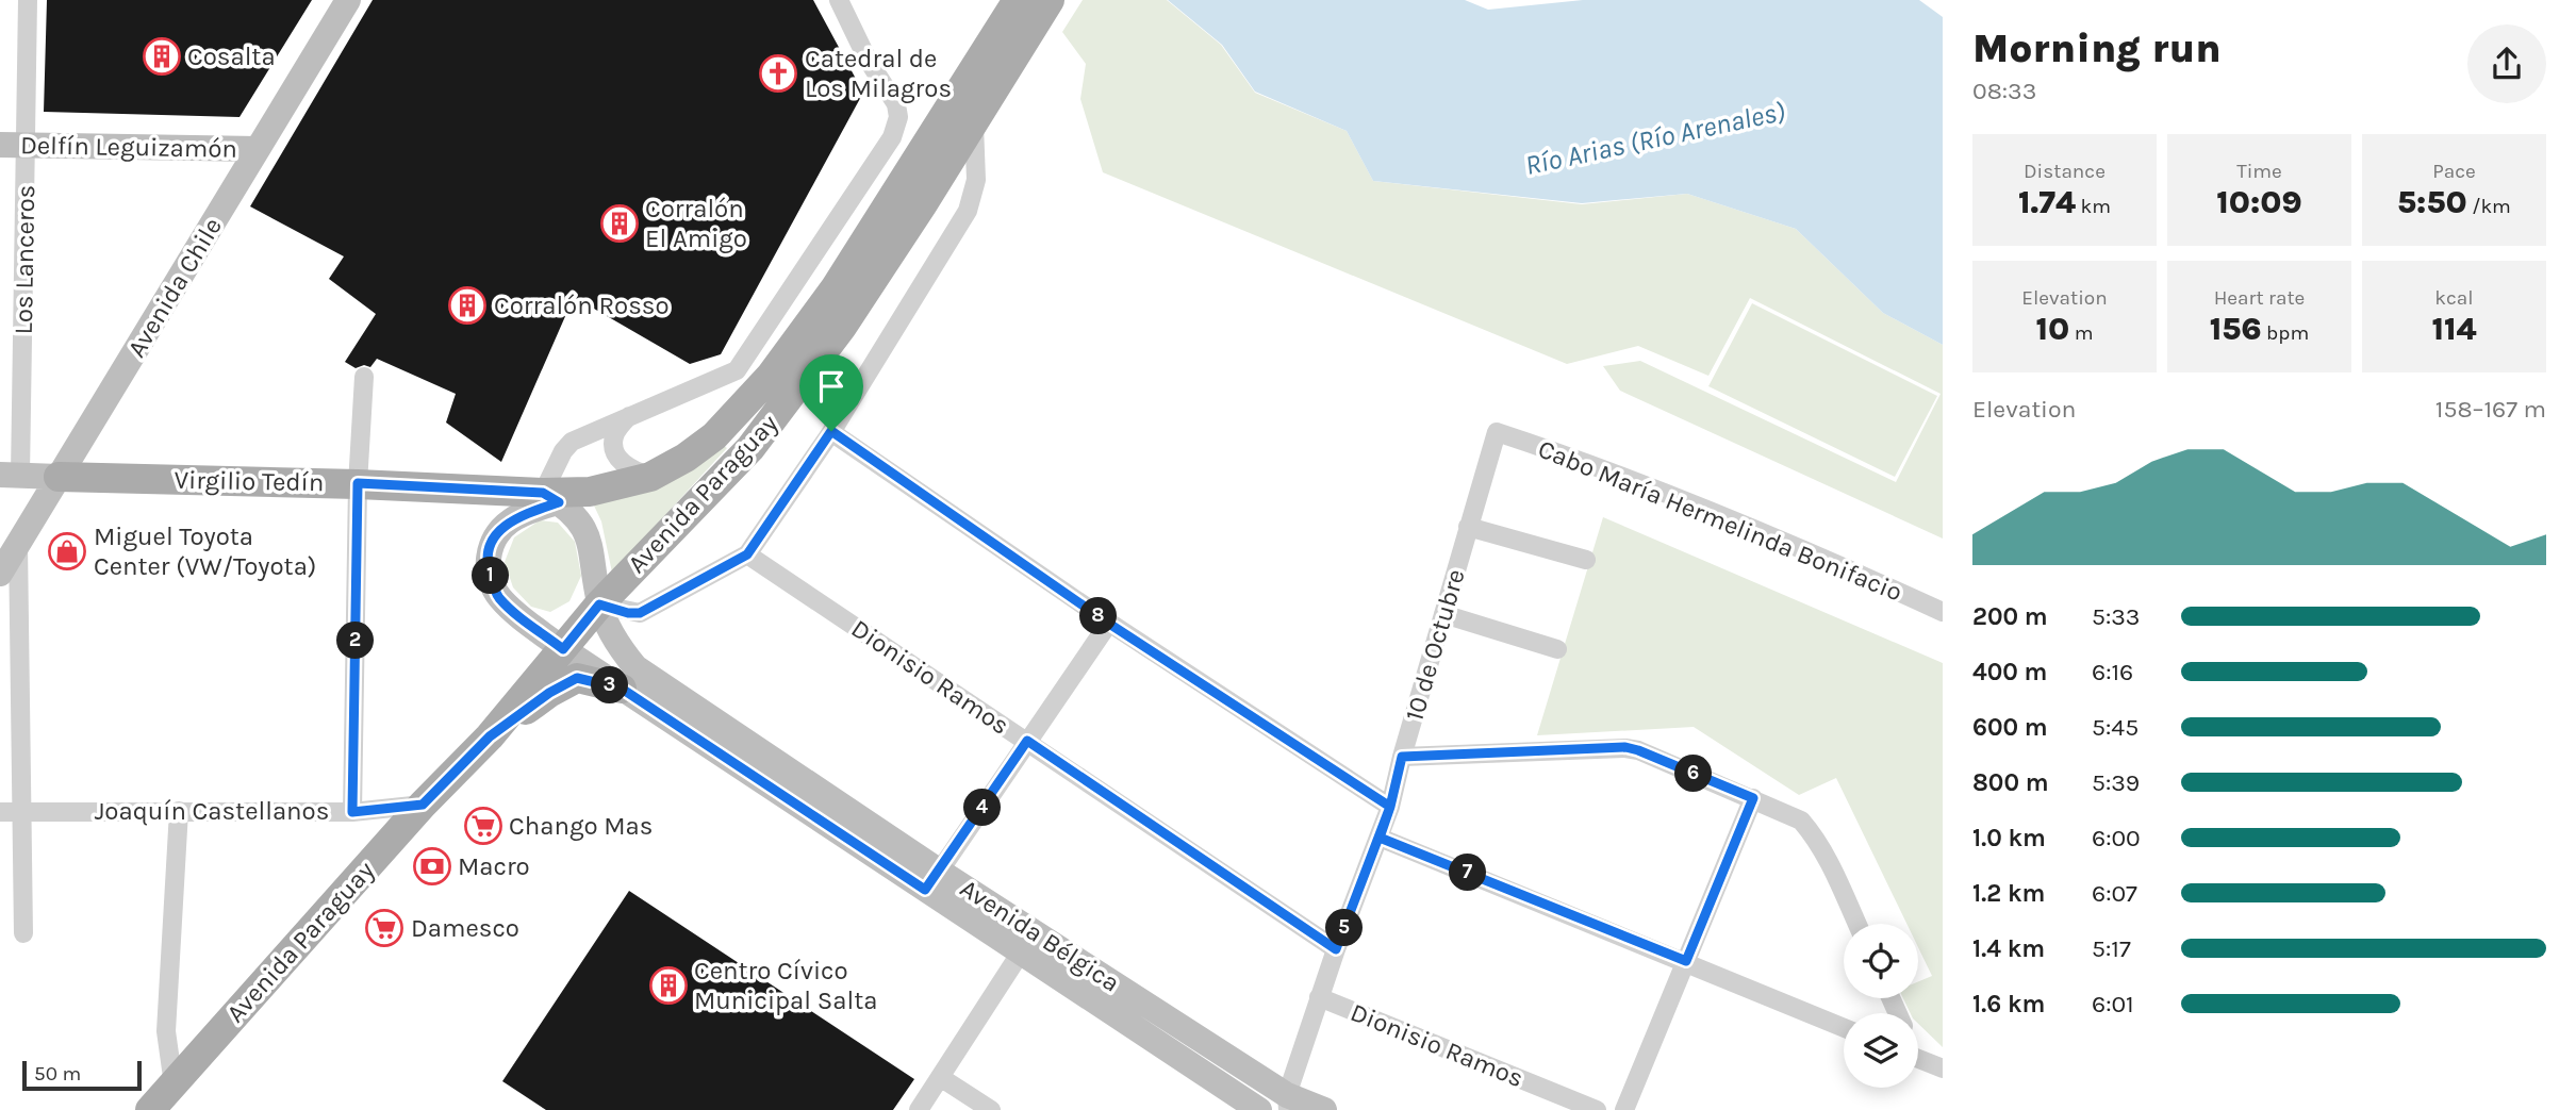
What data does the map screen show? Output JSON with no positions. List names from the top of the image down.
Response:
{
  "streets": {
    "main road": [
      "Delfín Leguizamón",
      "Avenida Chile",
      "Virgilio Tedín",
      "Avenida Paraguay",
      "Avenida Bélgica"
    ],
    "street": [
      "Los Lanceros",
      "Cabo María Hermelinda Bonifacio",
      "10 de Octubre",
      "Dionisio Ramos",
      "Joaquín Castellanos"
    ]
  },
  "crossings": [
    ["Delfín Leguizamón", "Los Lanceros"],
    ["Delfín Leguizamón", "Avenida Chile"],
    ["Los Lanceros", "Virgilio Tedín"],
    ["Avenida Chile", "Virgilio Tedín"],
    ["Virgilio Tedín", "Avenida Paraguay"],
    ["Virgilio Tedín", "Avenida Bélgica"],
    ["Avenida Paraguay", "Joaquín Castellanos"],
    ["Avenida Paraguay", "Avenida Bélgica"],
    ["Cabo María Hermelinda Bonifacio", "10 de Octubre"],
    ["10 de Octubre", "Dionisio Ramos"],
    ["10 de Octubre", "Avenida Bélgica"]
  ],
  "water": ["Río Arias (Río Arenales)"],
  "places": {
    "building": [
      "Cosalta",
      "Corralón El Amigo",
      "Corralón Rosso",
      "Centro Cívico Municipal Salta"
    ],
    "church": ["Catedral de Los Milagros"],
    "shop": ["Miguel Toyota Center (VW/Toyota)"],
    "supermarket": ["Chango Mas", "Damesco"],
    "bank": ["Macro"]
  },
  "scale_bar": "50 m",
  "page": {
    "heading": ["Morning run", "08:33"],
    "stats": [
      ["Distance", "1.74 km"],
      ["Time", "10:09"],
      ["Pace", "5:50 /km"],
      ["Elevation", "10 m"],
      ["Heart rate", "156 bpm"],
      ["kcal", "114"]
    ],
    "chart": ["Elevation", "158–167 m"],
    "pins": [
      "1",
      "8",
      "2",
      "3",
      "6",
      "4",
      "7",
      "5"
    ],
    "list": [
      {
        "name": "200 m",
        "note": "5:33"
      },
      {
        "name": "400 m",
        "note": "6:16"
      },
      {
        "name": "600 m",
        "note": "5:45"
      },
      {
        "name": "800 m",
        "note": "5:39"
      },
      {
        "name": "1.0 km",
        "note": "6:00"
      },
      {
        "name": "1.2 km",
        "note": "6:07"
      },
      {
        "name": "1.4 km",
        "note": "5:17"
      },
      {
        "name": "1.6 km",
        "note": "6:01"
      }
    ],
    "scale": "50 m"
  }
}
